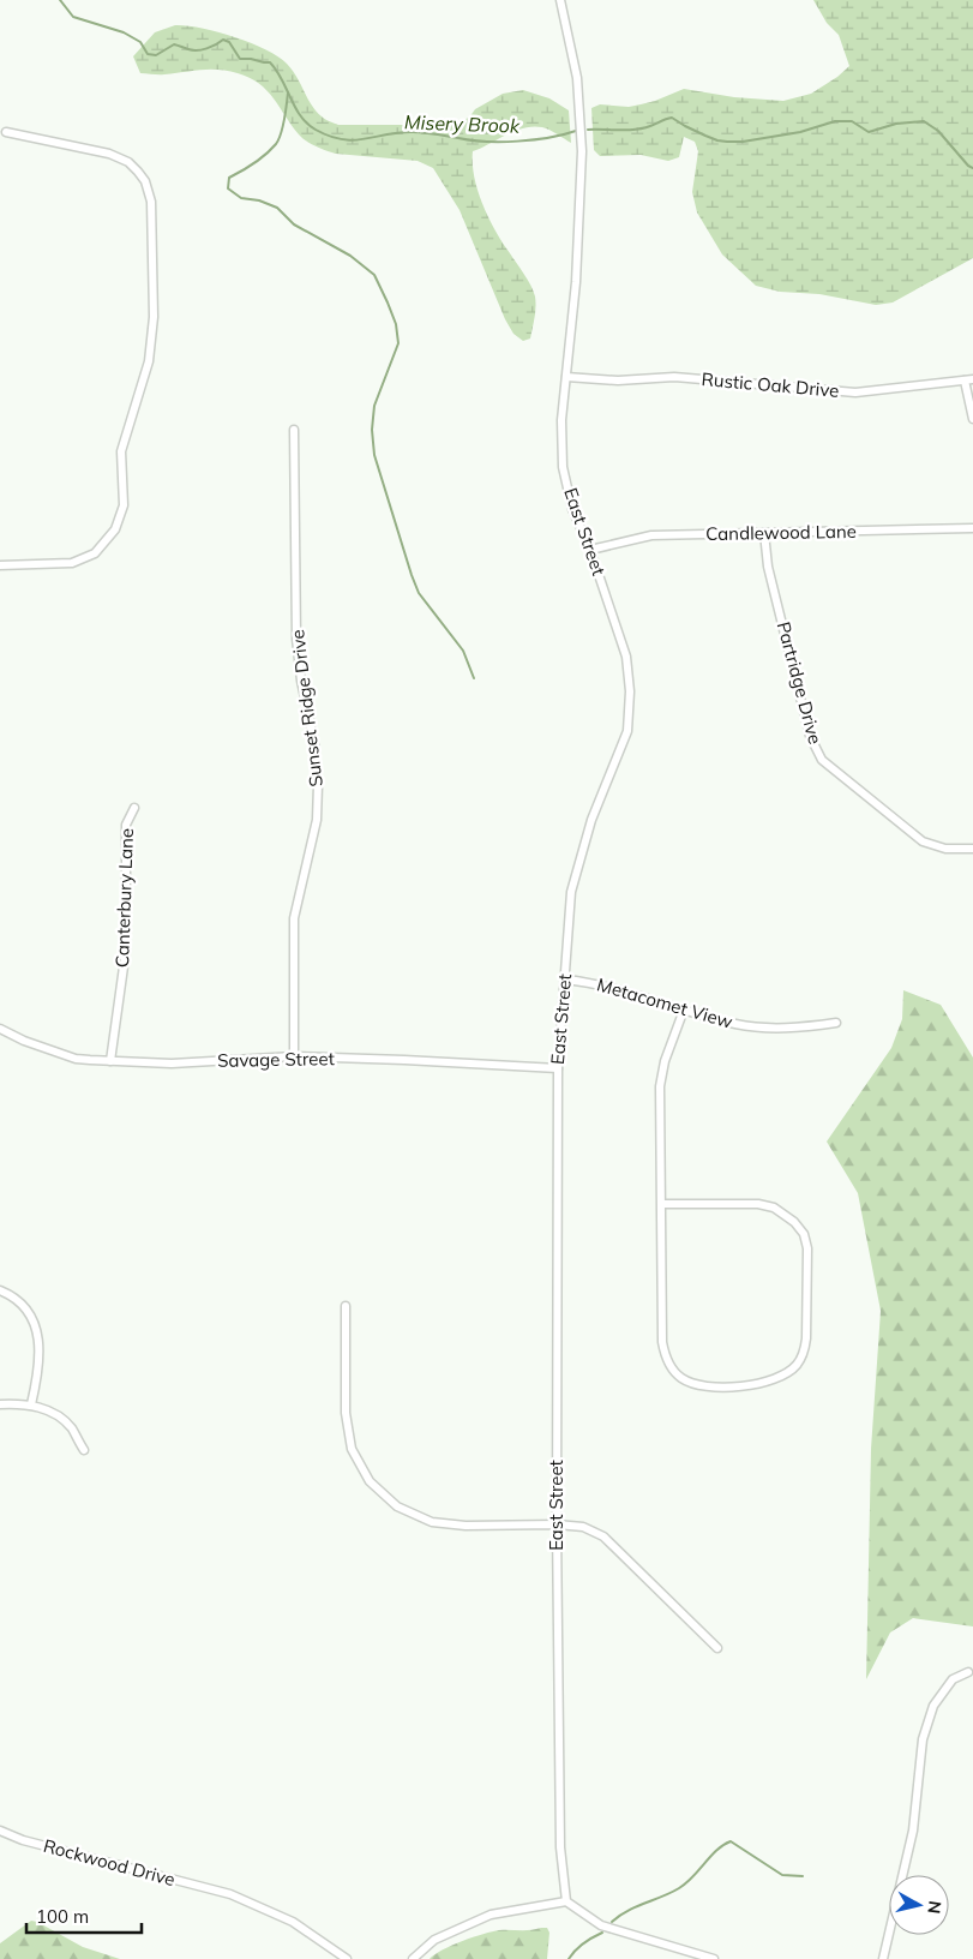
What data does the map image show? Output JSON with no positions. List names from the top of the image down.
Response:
{
  "streets": {
    "street": [
      "Rustic Oak Drive",
      "East Street",
      "Candlewood Lane",
      "Partridge Drive",
      "Sunset Ridge Drive",
      "Canterbury Lane",
      "Metacomet View",
      "Savage Street",
      "Rockwood Drive"
    ]
  },
  "crossings": [
    ["Rustic Oak Drive", "East Street"],
    ["East Street", "Candlewood Lane"],
    ["East Street", "Metacomet View"],
    ["East Street", "Savage Street"],
    ["Candlewood Lane", "Partridge Drive"],
    ["Sunset Ridge Drive", "Savage Street"],
    ["Canterbury Lane", "Savage Street"]
  ],
  "water": ["Misery Brook"],
  "scale_bar": "100 m",
  "north": "right"
}
